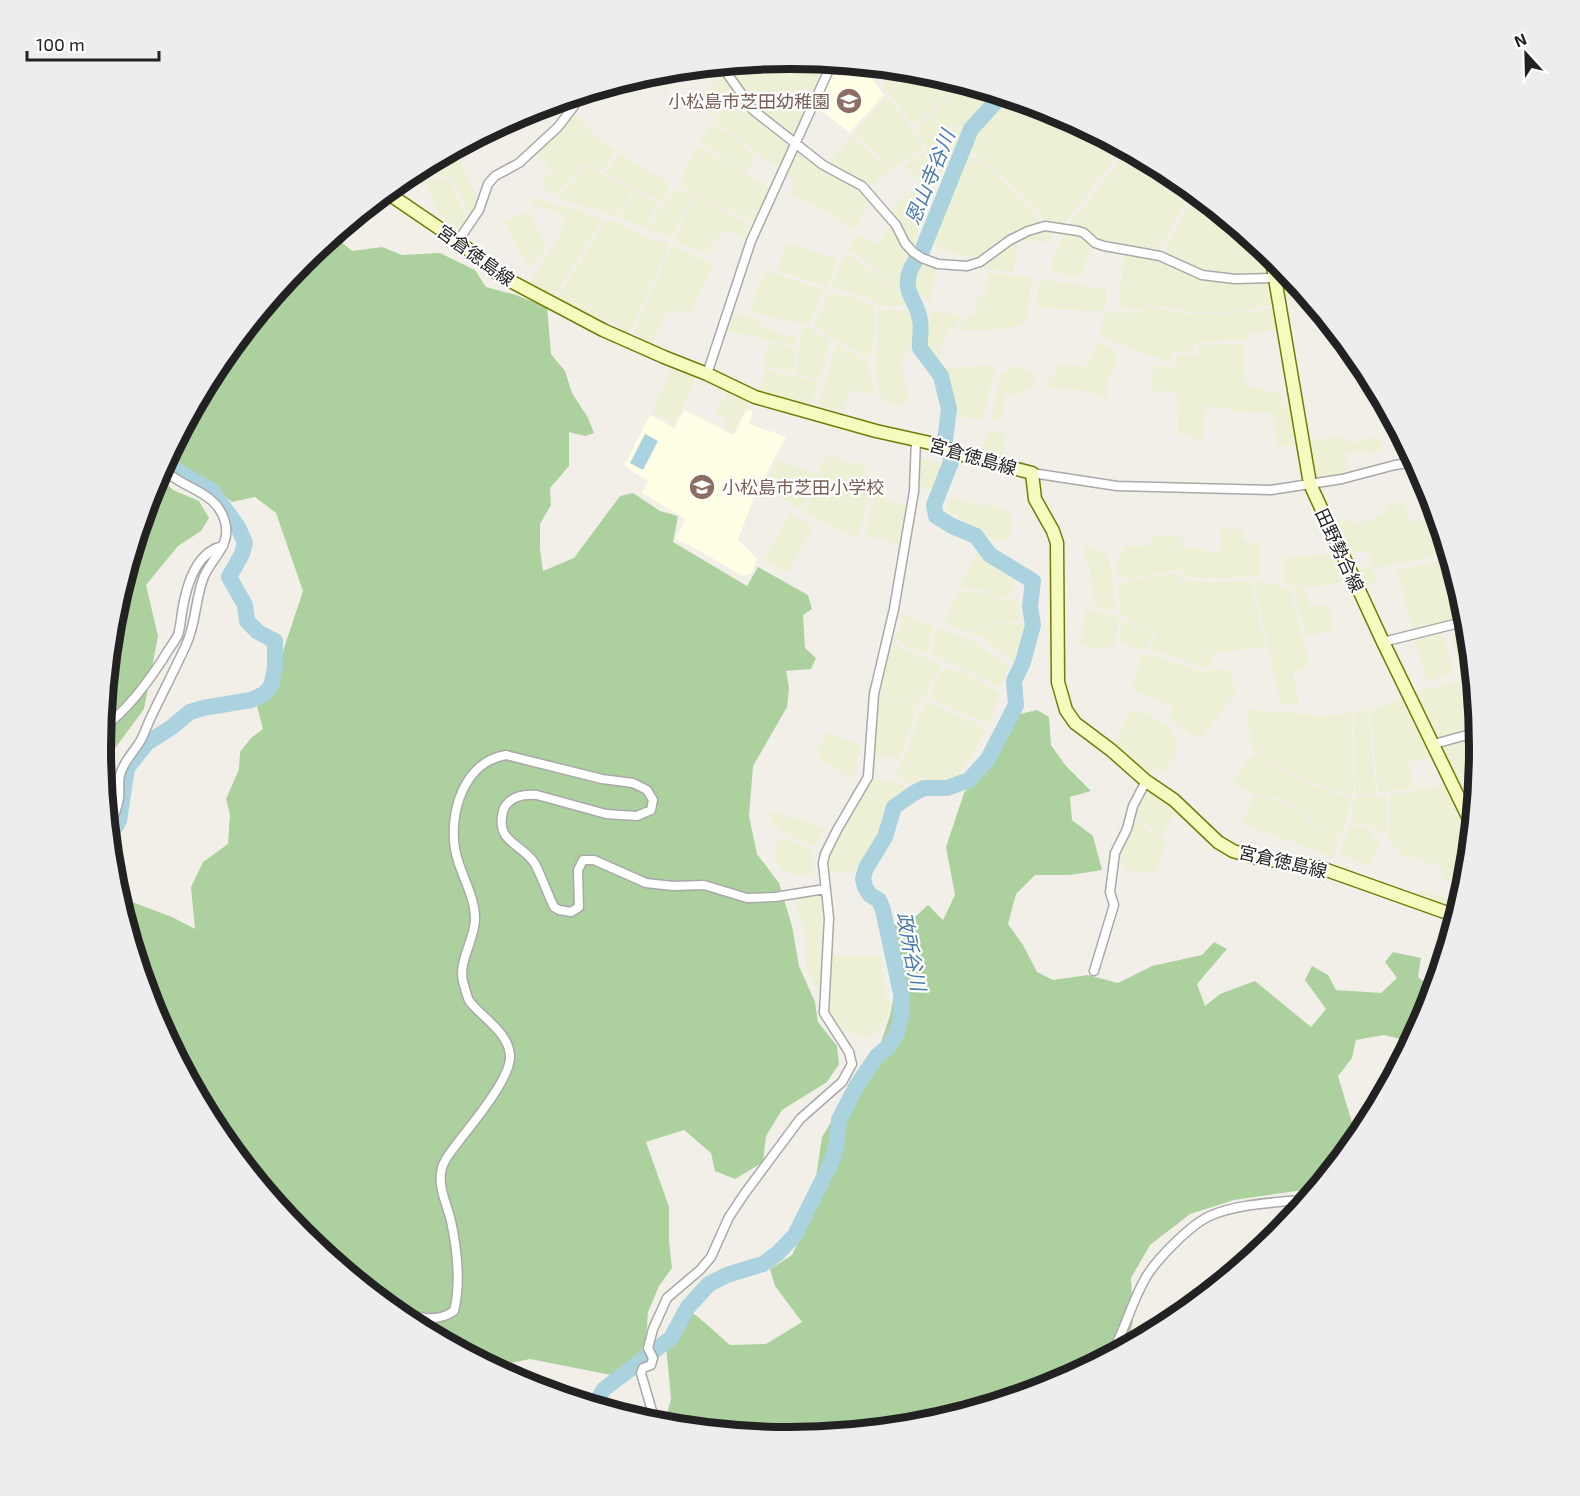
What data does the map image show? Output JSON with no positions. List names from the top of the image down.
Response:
{
  "streets": {
    "main road": ["宮倉徳島線", "田野勢合線"]
  },
  "water": ["恩山寺谷川", "政所谷川"],
  "places": {
    "school or university": ["小松島市芝田幼稚園", "小松島市芝田小学校"]
  },
  "scale_bar": "100 m",
  "north": "top"
}
